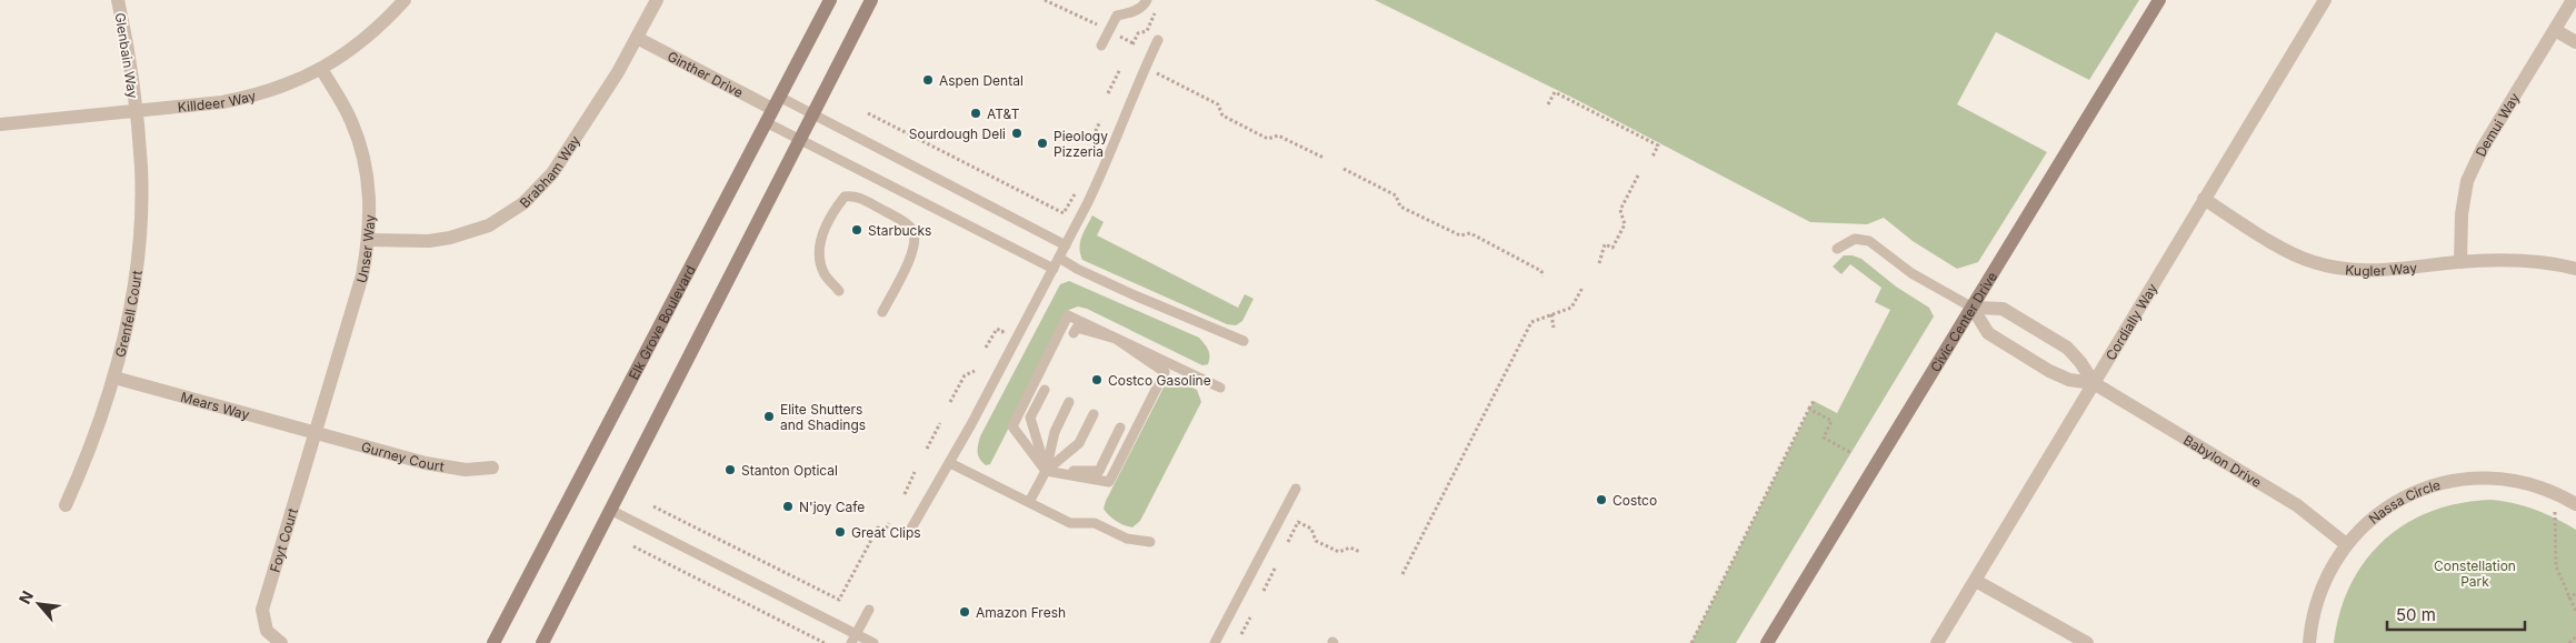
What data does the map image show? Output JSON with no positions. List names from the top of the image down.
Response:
{
  "streets": {
    "main road": ["Elk Grove Boulevard", "Civic Center Drive"],
    "street": [
      "Glenbain Way",
      "Ginther Drive",
      "Killdeer Way",
      "Demui Way",
      "Brabham Way",
      "Unser Way",
      "Kugler Way",
      "Grenfell Court",
      "Cordially Way",
      "Mears Way",
      "Gurney Court",
      "Babylon Drive",
      "Nassa Circle",
      "Foyt Court"
    ]
  },
  "crossings": [
    ["Glenbain Way", "Killdeer Way"],
    ["Glenbain Way", "Grenfell Court"],
    ["Ginther Drive", "Brabham Way"],
    ["Ginther Drive", "Elk Grove Boulevard"],
    ["Killdeer Way", "Unser Way"],
    ["Killdeer Way", "Grenfell Court"],
    ["Demui Way", "Kugler Way"],
    ["Brabham Way", "Unser Way"],
    ["Unser Way", "Mears Way"],
    ["Unser Way", "Gurney Court"],
    ["Unser Way", "Foyt Court"],
    ["Kugler Way", "Cordially Way"],
    ["Grenfell Court", "Mears Way"],
    ["Cordially Way", "Babylon Drive"],
    ["Civic Center Drive", "Babylon Drive"],
    ["Mears Way", "Gurney Court"],
    ["Mears Way", "Foyt Court"],
    ["Gurney Court", "Foyt Court"],
    ["Babylon Drive", "Nassa Circle"]
  ],
  "parks": ["Constellation Park"],
  "places": [
    "Aspen Dental",
    "AT&T",
    "Sourdough Deli",
    "Pieology Pizzeria",
    "Starbucks",
    "Costco Gasoline",
    "Elite Shutters and Shadings",
    "Stanton Optical",
    "Costco",
    "N'joy Cafe",
    "Great Clips",
    "Amazon Fresh"
  ],
  "scale_bar": "50 m",
  "north": "top left"
}
